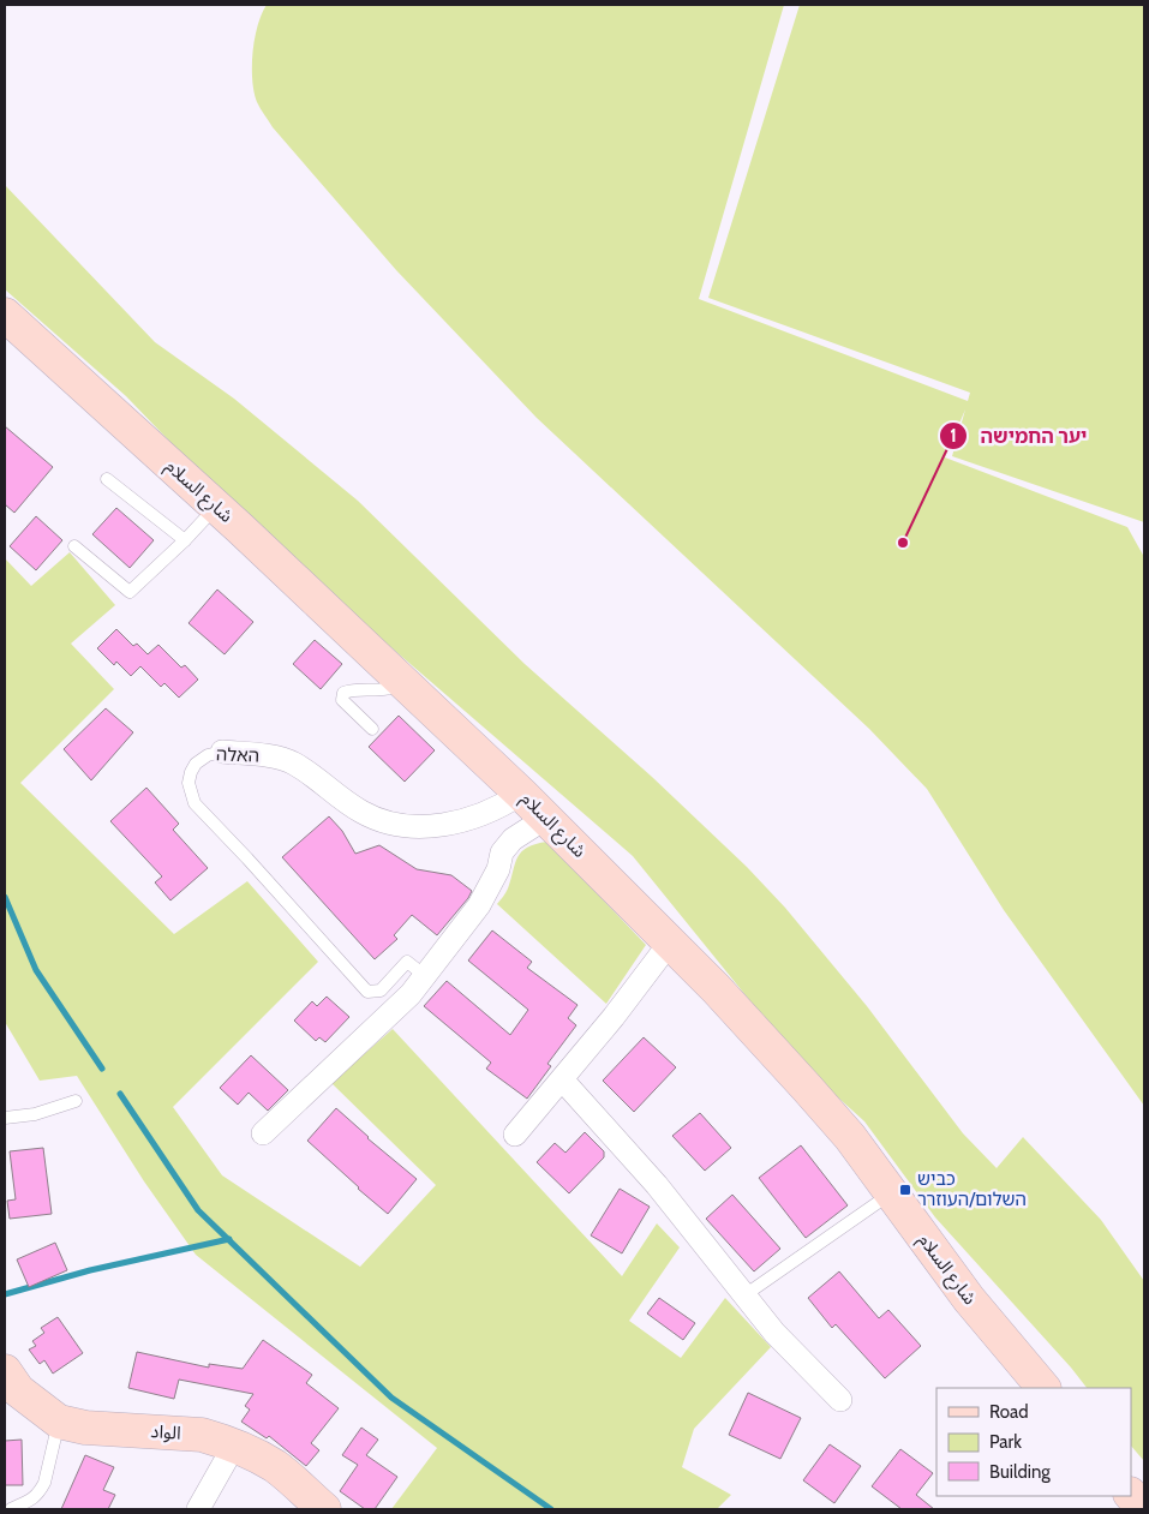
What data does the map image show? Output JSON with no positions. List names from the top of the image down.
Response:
{
  "streets": {
    "main road": ["شارع السلام", "الواد"],
    "street": ["האלה"]
  },
  "crossings": [
    ["شارع السلام", "האלה"]
  ],
  "places": {
    "other": ["יער החמישה"],
    "transit": ["כביש השלום/העוזרר"]
  },
  "legend": ["Road", "Park", "Building"]
}
